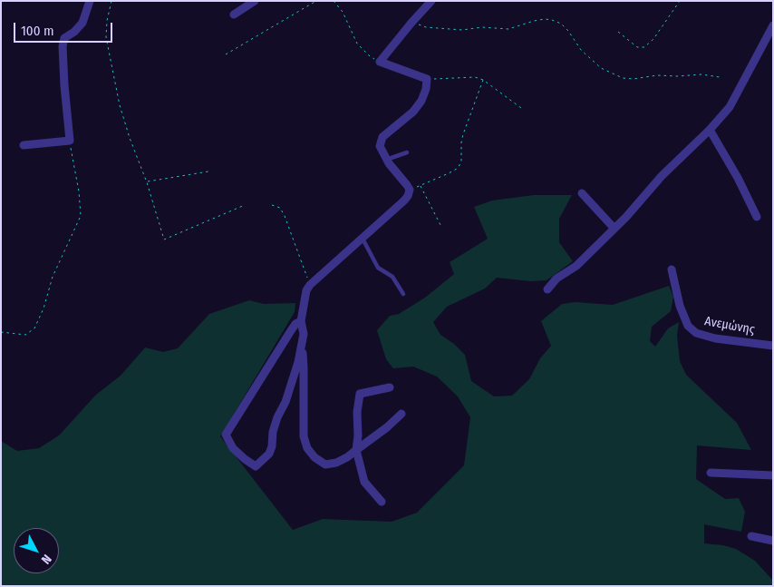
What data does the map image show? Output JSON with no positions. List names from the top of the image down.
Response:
{
  "streets": {
    "street": ["Ανεμώνης"]
  },
  "scale_bar": "100 m",
  "north": "bottom right"
}
